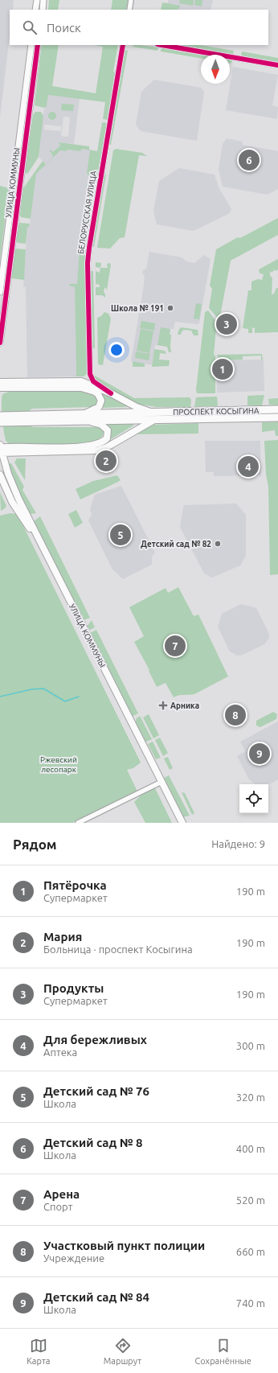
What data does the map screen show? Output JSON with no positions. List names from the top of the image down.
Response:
{
  "streets": {
    "main road": ["УЛИЦА КОММУНЫ", "ПРОСПЕКТ КОСЫГИНА"],
    "street": ["БЕЛОРУССКАЯ УЛИЦА"]
  },
  "crossings": [
    ["УЛИЦА КОММУНЫ", "ПРОСПЕКТ КОСЫГИНА"]
  ],
  "parks": ["Ржевский лесопарк"],
  "places": {
    "other": ["Школа № 191", "Детский сад № 82"],
    "health": ["Арника"]
  },
  "north": "bottom",
  "page": {
    "search": "Поиск",
    "pins": [
      "6",
      "3",
      "1",
      "2",
      "4",
      "5",
      "7",
      "8",
      "9"
    ],
    "heading": ["Рядом", "Найдено: 9"],
    "list": [
      {
        "mark": "1",
        "name": "Пятёрочка",
        "note": "Супермаркет",
        "value": "190 m"
      },
      {
        "mark": "2",
        "name": "Мария",
        "note": "Больница · проспект Косыгина",
        "value": "190 m"
      },
      {
        "mark": "3",
        "name": "Продукты",
        "note": "Супермаркет",
        "value": "190 m"
      },
      {
        "mark": "4",
        "name": "Для бережливых",
        "note": "Аптека",
        "value": "300 m"
      },
      {
        "mark": "5",
        "name": "Детский сад № 76",
        "note": "Школа",
        "value": "320 m"
      },
      {
        "mark": "6",
        "name": "Детский сад № 8",
        "note": "Школа",
        "value": "400 m"
      },
      {
        "mark": "7",
        "name": "Арена",
        "note": "Спорт",
        "value": "520 m"
      },
      {
        "mark": "8",
        "name": "Участковый пункт полиции",
        "note": "Учреждение",
        "value": "660 m"
      },
      {
        "mark": "9",
        "name": "Детский сад № 84",
        "note": "Школа",
        "value": "740 m"
      }
    ],
    "nav": ["Карта", "Маршрут", "Сохранённые"]
  }
}
